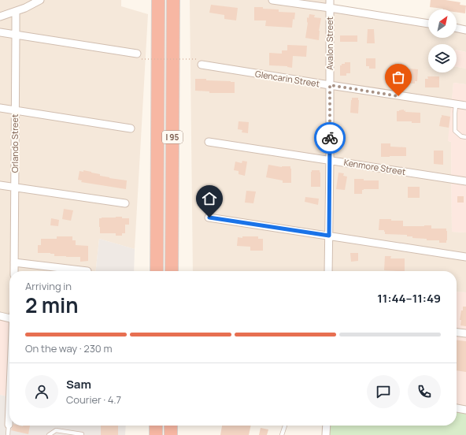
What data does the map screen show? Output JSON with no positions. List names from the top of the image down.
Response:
{
  "streets": {
    "highway": ["I 95"],
    "street": [
      "Avalon Street",
      "Glencarin Street",
      "Orlando Street",
      "Kenmore Street"
    ]
  },
  "crossings": [
    ["Avalon Street", "Glencarin Street"],
    ["Avalon Street", "Kenmore Street"]
  ],
  "north": "top right",
  "page": {
    "heading": ["2 min", "Arriving in", "11:44–11:49"],
    "panel": ["Sam", "Courier · 4.7"],
    "bar": "On the way · 230 m"
  }
}
